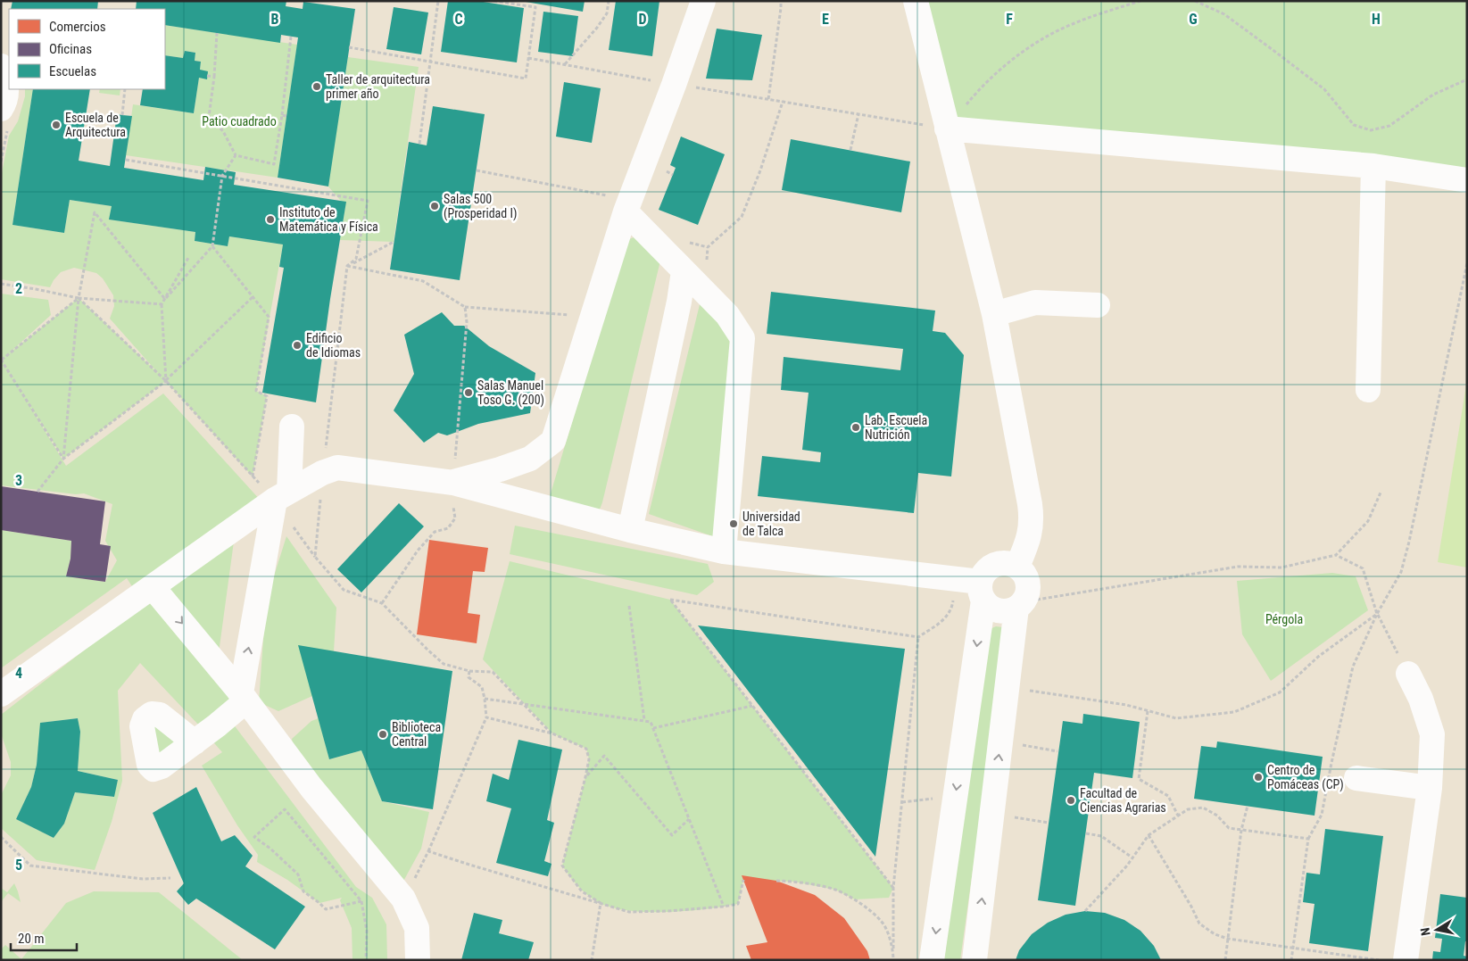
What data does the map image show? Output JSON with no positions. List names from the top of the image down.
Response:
{
  "parks": ["Patio cuadrado", "Pérgola"],
  "places": [
    "Taller de arquitectura primer año",
    "Escuela de Arquitectura",
    "Salas 500 (Prosperidad I)",
    "Instituto de Matemática y Física",
    "Edificio de Idiomas",
    "Salas Manuel Toso G. (200)",
    "Lab. Escuela Nutrición",
    "Universidad de Talca",
    "Biblioteca Central",
    "Centro de Pomáceas (CP)",
    "Facultad de Ciencias Agrarias"
  ],
  "legend": ["Comercios", "Oficinas", "Escuelas"],
  "scale_bar": "20 m",
  "north": "left",
  "grid": {
    "columns": [
      "B",
      "C",
      "D",
      "E",
      "F",
      "G",
      "H"
    ],
    "rows": [
      "2",
      "3",
      "4",
      "5"
    ]
  }
}
